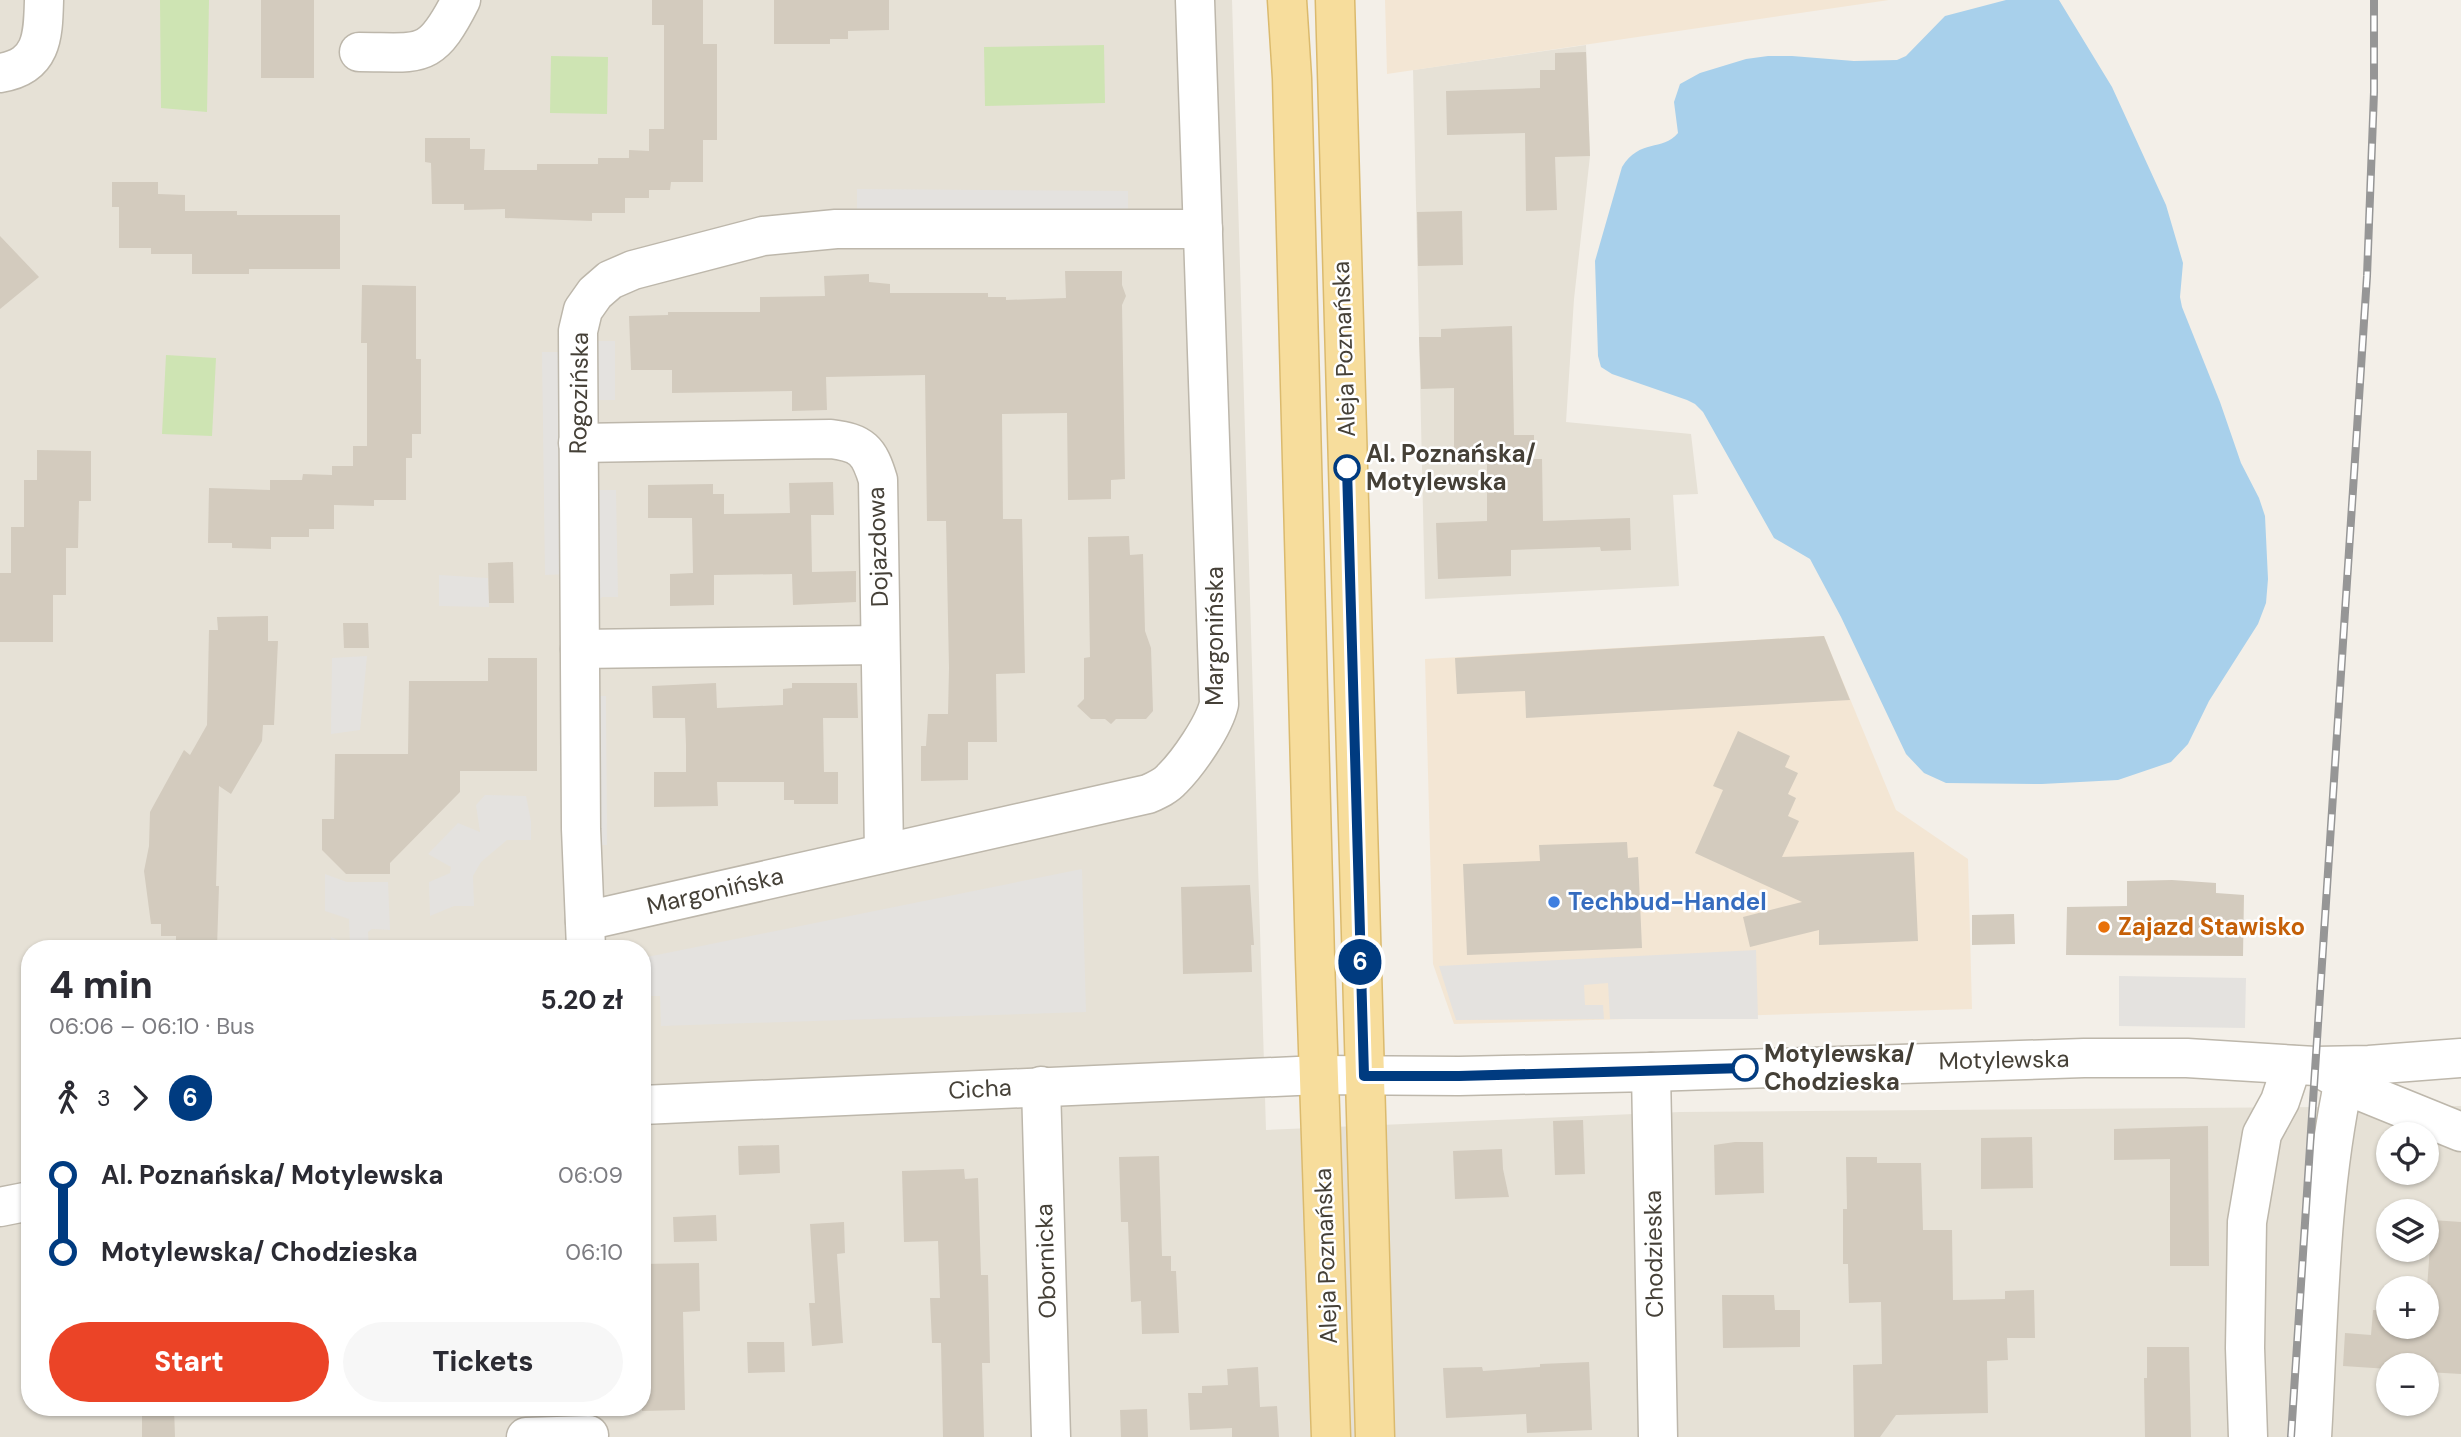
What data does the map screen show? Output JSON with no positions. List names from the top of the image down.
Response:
{
  "streets": {
    "main road": ["Aleja Poznańska"],
    "street": [
      "Rogozińska",
      "Dojazdowa",
      "Margonińska",
      "Motylewska",
      "Cicha",
      "Chodzieska",
      "Obornicka"
    ]
  },
  "crossings": [
    ["Aleja Poznańska", "Motylewska"],
    ["Aleja Poznańska", "Cicha"],
    ["Rogozińska", "Dojazdowa"],
    ["Rogozińska", "Margonińska"],
    ["Dojazdowa", "Margonińska"],
    ["Motylewska", "Chodzieska"],
    ["Cicha", "Obornicka"]
  ],
  "places": [
    "Al. Poznańska/ Motylewska",
    "Techbud-Handel",
    "Zajazd Stawisko",
    "Motylewska/ Chodzieska"
  ],
  "lines": ["bus line 6"],
  "page": {
    "on_map": "6",
    "heading": ["4 min", "06:06 – 06:10 · Bus", "5.20 zł"],
    "legs": ["3", "6"],
    "map_buttons": ["+", "−"],
    "list": [
      {
        "name": "Al. Poznańska/ Motylewska",
        "value": "06:09"
      },
      {
        "name": "Motylewska/ Chodzieska",
        "value": "06:10"
      }
    ],
    "buttons": ["Start", "Tickets"]
  }
}
